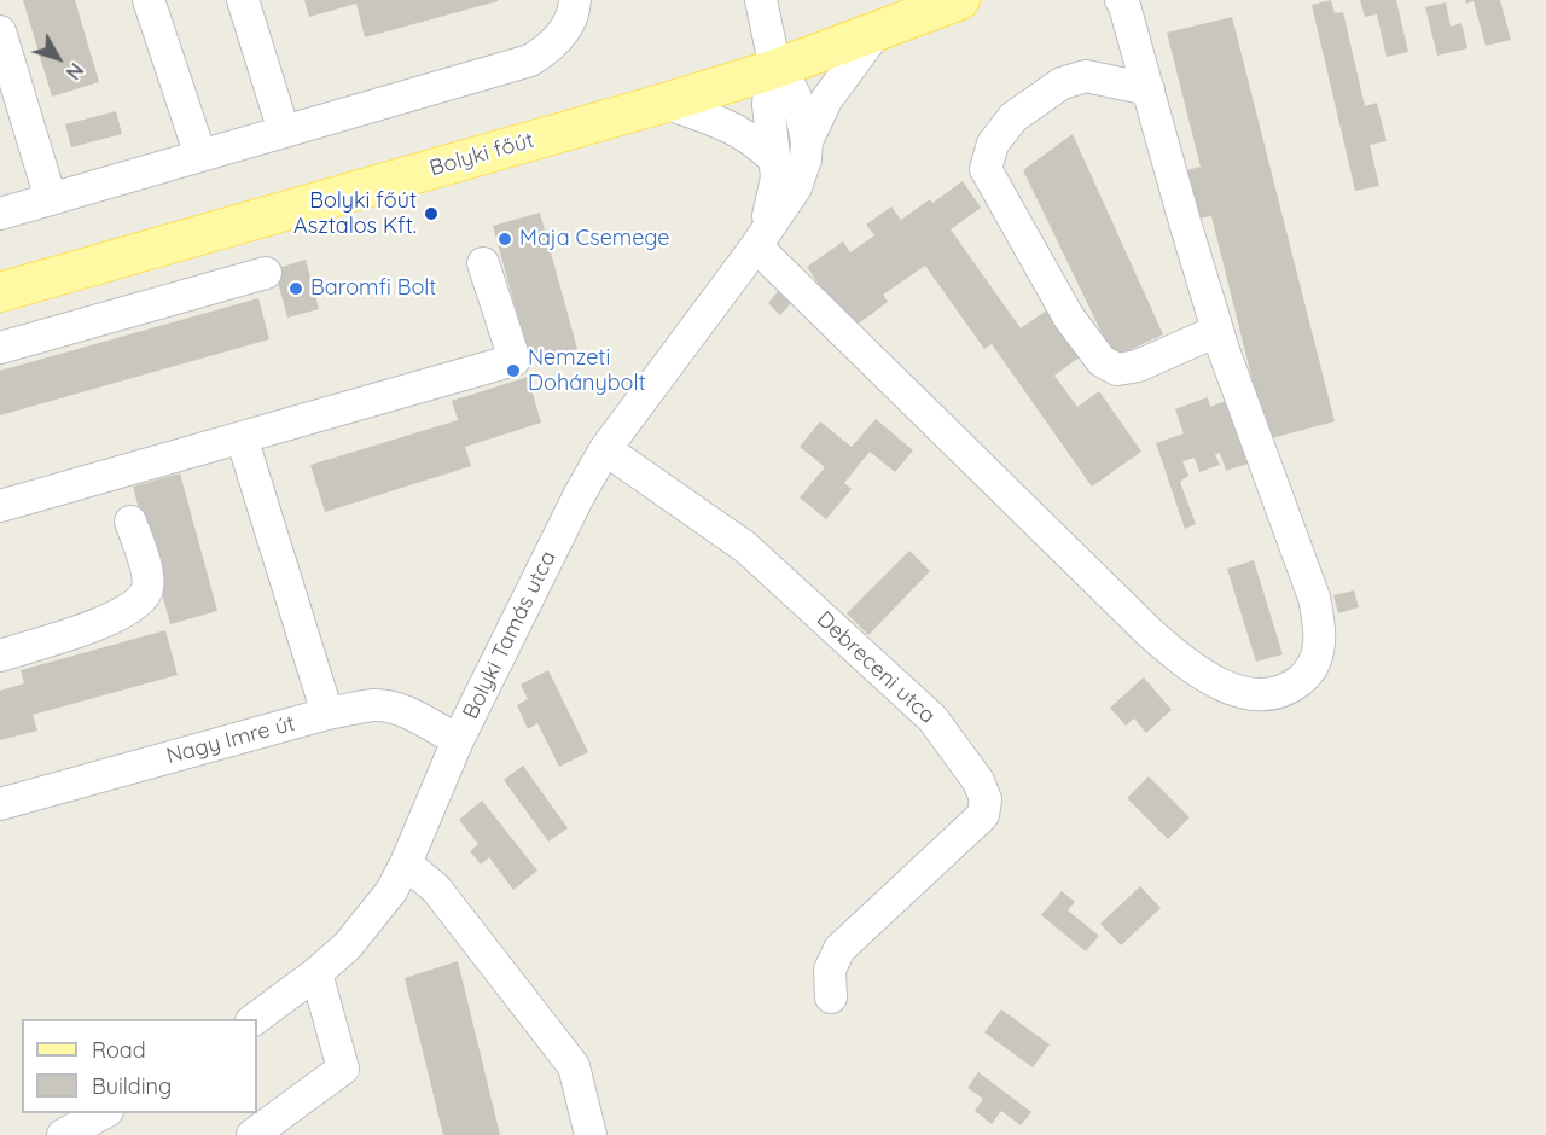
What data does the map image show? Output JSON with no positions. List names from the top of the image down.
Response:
{
  "streets": {
    "main road": ["Bolyki főút"],
    "street": ["Bolyki Tamás utca", "Debreceni utca", "Nagy Imre út"]
  },
  "crossings": [
    ["Bolyki főút", "Bolyki Tamás utca"],
    ["Bolyki Tamás utca", "Debreceni utca"],
    ["Bolyki Tamás utca", "Nagy Imre út"]
  ],
  "places": [
    "Bolyki főút Asztalos Kft.",
    "Maja Csemege",
    "Baromfi Bolt",
    "Nemzeti Dohánybolt"
  ],
  "legend": ["Road", "Building"],
  "north": "bottom right"
}
